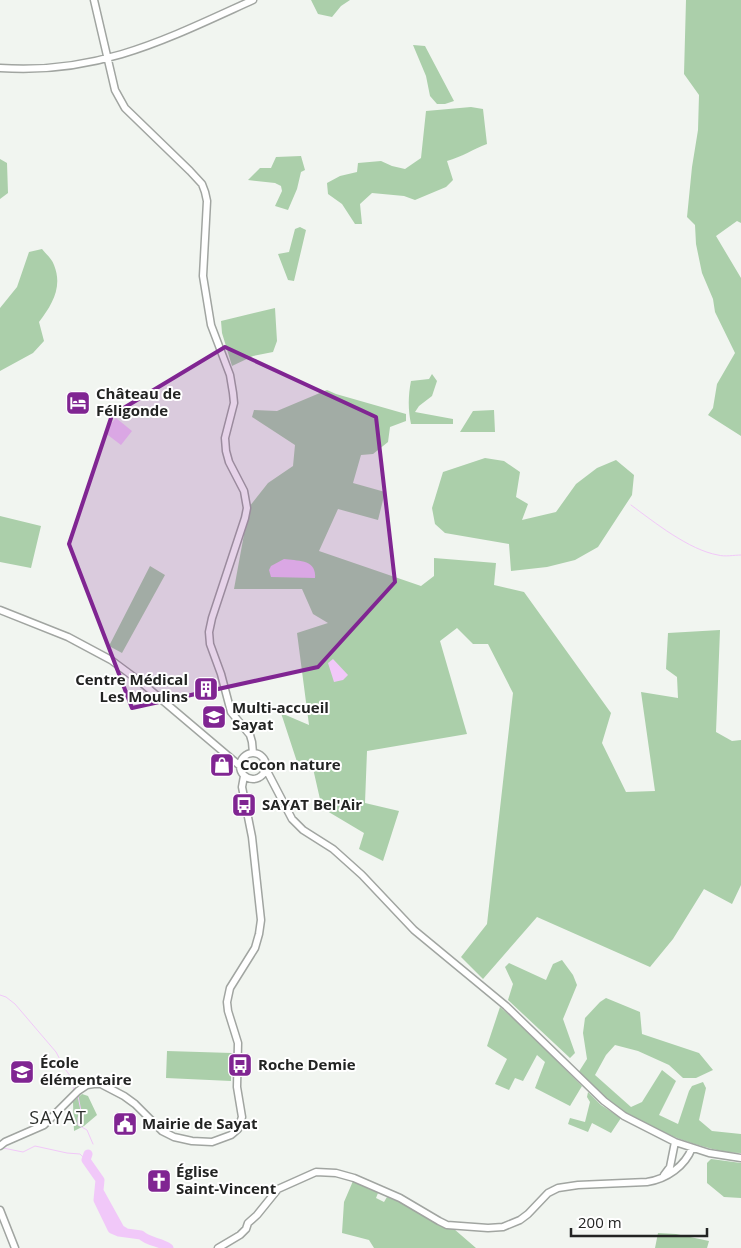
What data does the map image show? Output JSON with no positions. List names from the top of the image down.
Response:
{
  "districts": ["SAYAT"],
  "places": {
    "hotel": ["Château de Féligonde"],
    "building": ["Centre Médical Les Moulins"],
    "school or university": ["Multi-accueil Sayat", "École élémentaire"],
    "shop": ["Cocon nature"],
    "bus stop": ["SAYAT Bel'Air", "Roche Demie"],
    "public building": ["Mairie de Sayat"],
    "church": ["Église Saint-Vincent"]
  },
  "scale_bar": "200 m"
}
